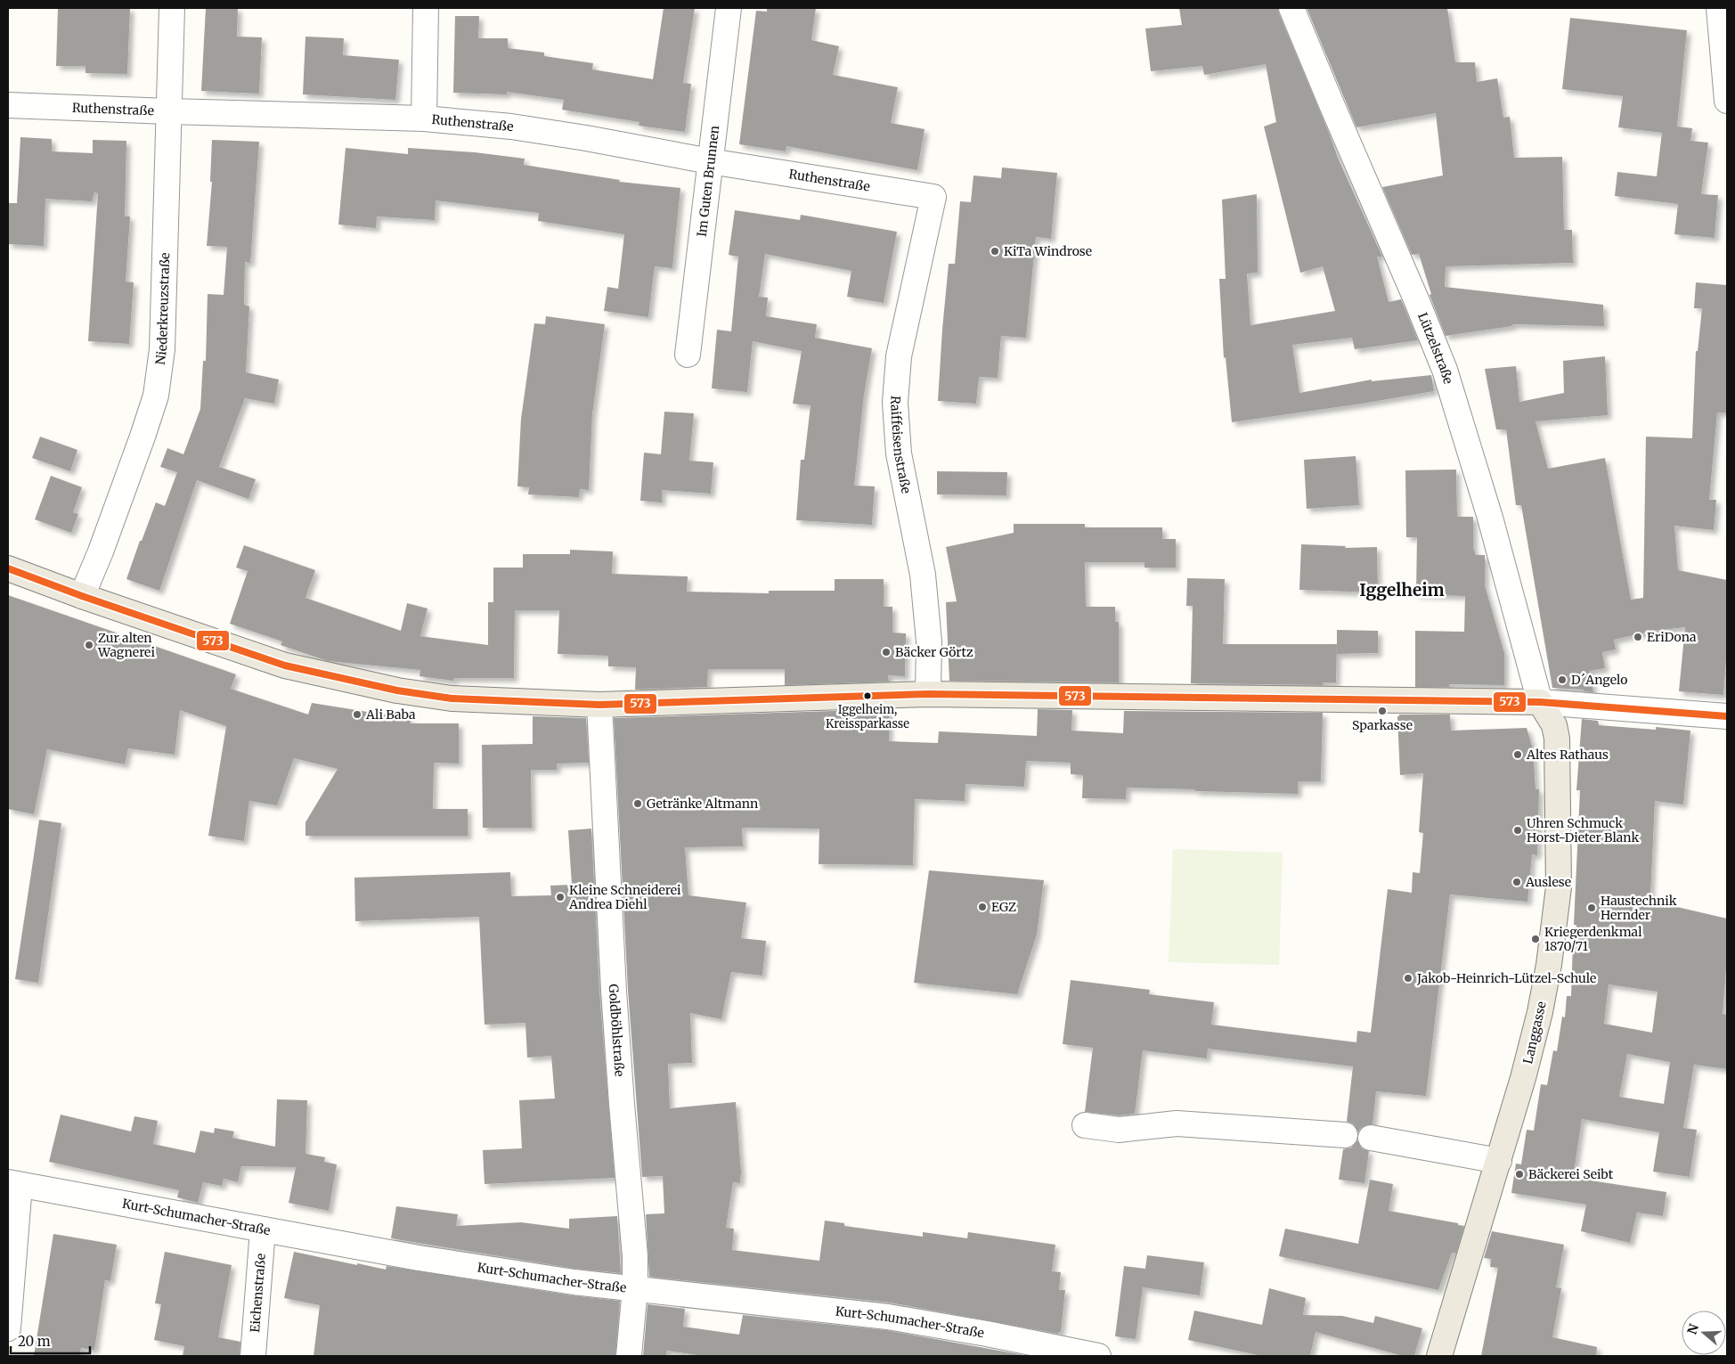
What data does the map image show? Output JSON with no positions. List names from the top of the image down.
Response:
{
  "streets": {
    "main road": ["Langgasse"],
    "street": [
      "Ruthenstraße",
      "Im Guten Brunnen",
      "Niederkreuzstraße",
      "Lützelstraße",
      "Raiffeisenstraße",
      "Goldböhlstraße",
      "Kurt-Schumacher-Straße",
      "Eichenstraße"
    ]
  },
  "crossings": [
    ["Ruthenstraße", "Im Guten Brunnen"],
    ["Ruthenstraße", "Niederkreuzstraße"],
    ["Ruthenstraße", "Raiffeisenstraße"],
    ["Lützelstraße", "Langgasse"],
    ["Goldböhlstraße", "Kurt-Schumacher-Straße"],
    ["Kurt-Schumacher-Straße", "Eichenstraße"]
  ],
  "districts": ["Iggelheim"],
  "places": [
    "KiTa Windrose",
    "EriDona",
    "Zur alten Wagnerei",
    "Bäcker Görtz",
    "D´Angelo",
    "Iggelheim, Kreissparkasse",
    "Sparkasse",
    "Ali Baba",
    "Altes Rathaus",
    "Getränke Altmann",
    "Uhren Schmuck Horst-Dieter Blank",
    "Auslese",
    "Kleine Schneiderei Andrea Diehl",
    "EGZ",
    "Haustechnik Hernder",
    "Kriegerdenkmal 1870/71",
    "Jakob-Heinrich-Lützel-Schule",
    "Bäckerei Seibt"
  ],
  "lines": ["transit line 573"],
  "scale_bar": "20 m",
  "north": "left"
}
